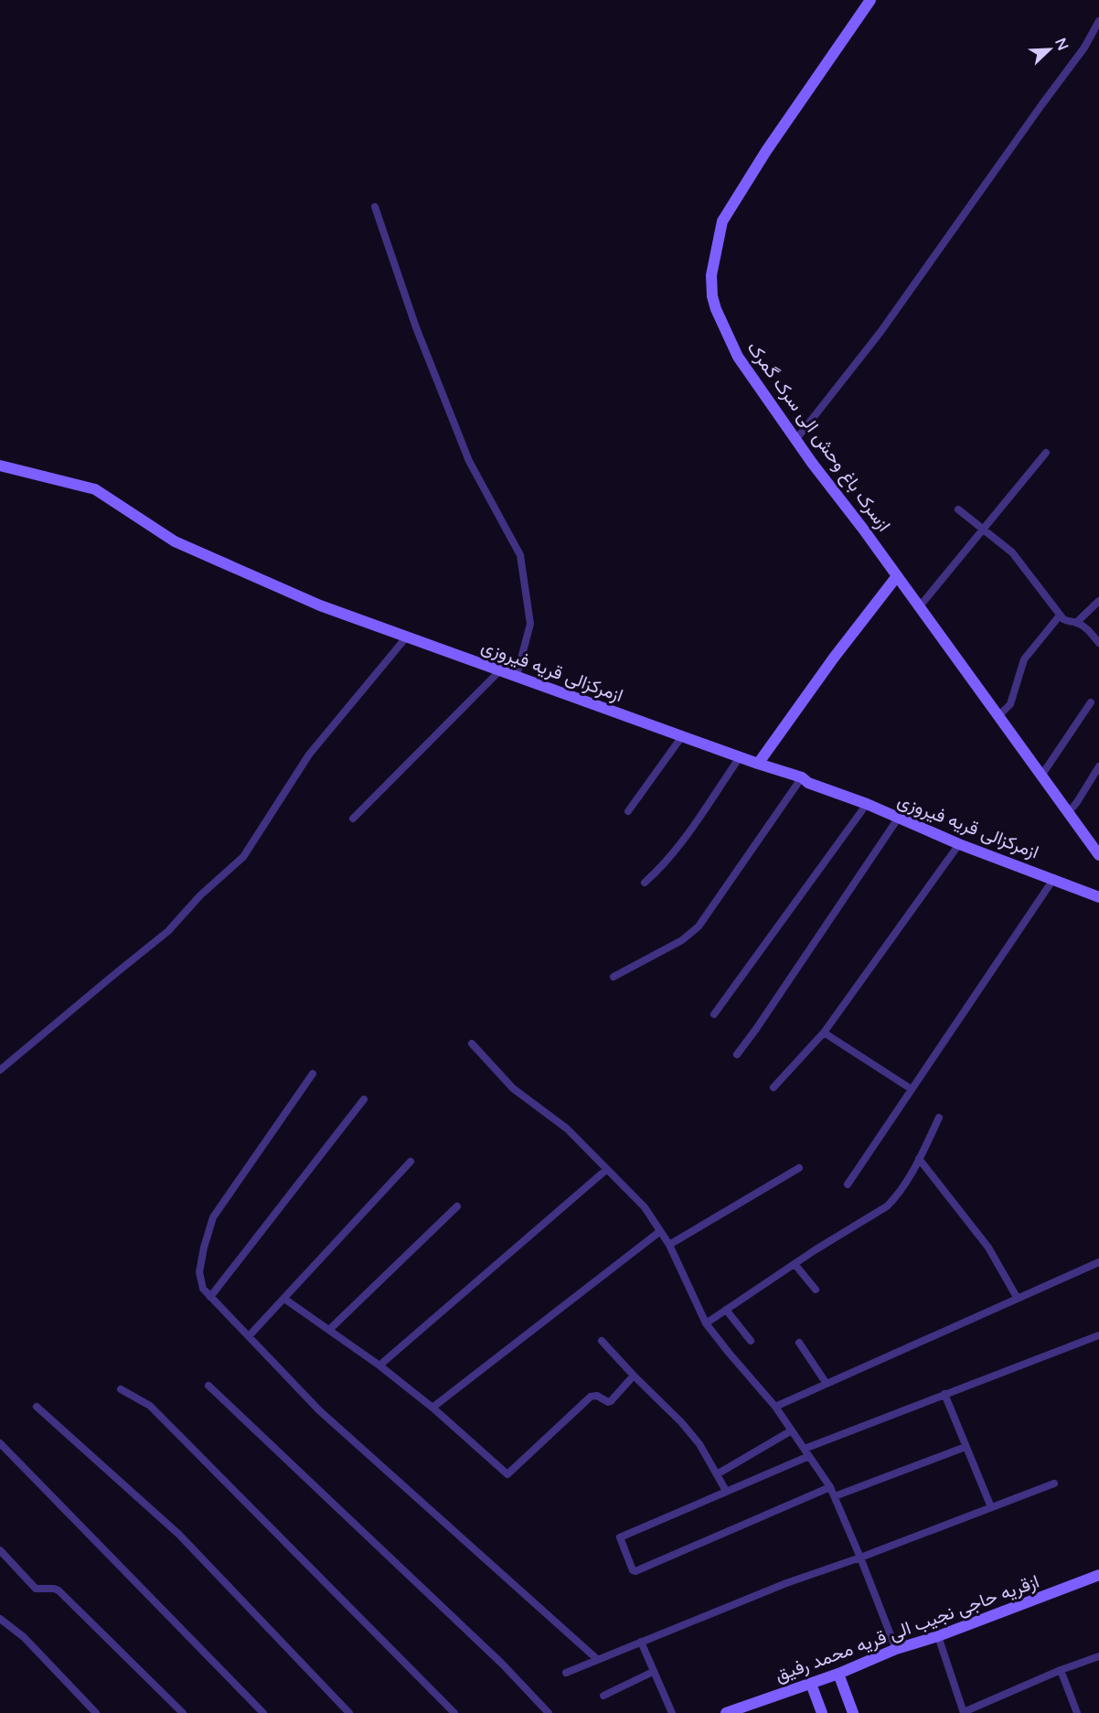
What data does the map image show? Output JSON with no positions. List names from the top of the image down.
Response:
{
  "streets": {
    "main road": ["ازسرک باغ وحش الی سرک گمرک", "ازمرکزالی قریه فیروزی", "ازقریه حاجی نجیب الی قریه محمد رفیق"]
  },
  "north": "top right"
}
